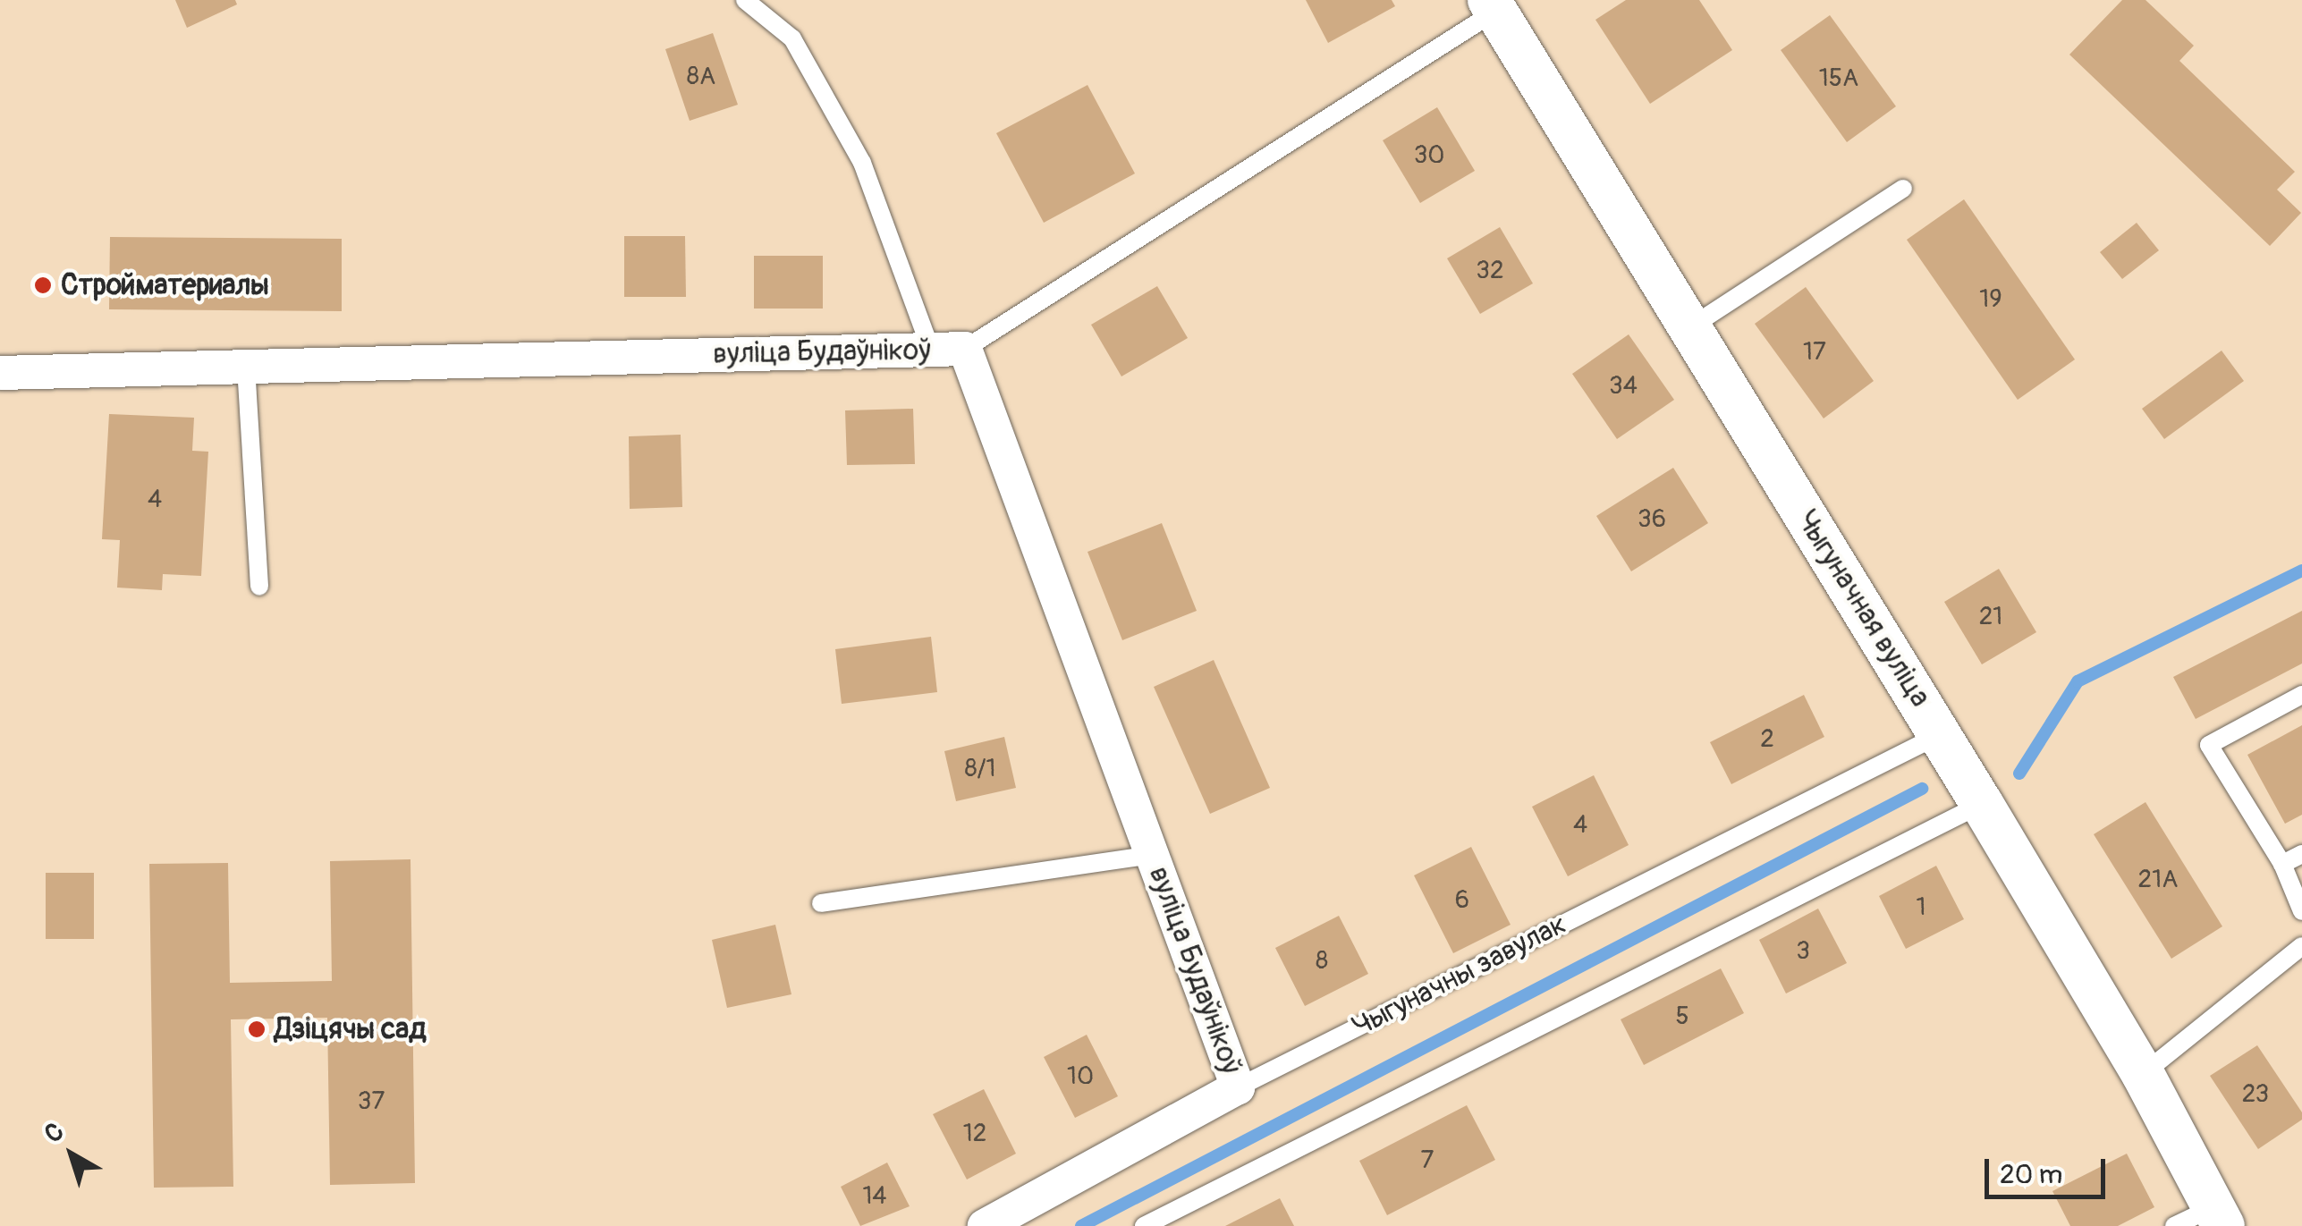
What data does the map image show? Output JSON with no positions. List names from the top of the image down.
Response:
{
  "streets": {
    "street": ["вуліца Будаўнікоў", "Чыгуначная вуліца", "Чыгуначны завулак"]
  },
  "crossings": [
    ["вуліца Будаўнікоў", "Чыгуначны завулак"],
    ["Чыгуначная вуліца", "Чыгуначны завулак"]
  ],
  "places": ["Стройматериалы", "Дзіцячы сад"],
  "house_numbers": [
    "8А",
    "15А",
    "30",
    "32",
    "19",
    "17",
    "34",
    "4",
    "36",
    "21",
    "2",
    "8/1",
    "4",
    "21А",
    "6",
    "1",
    "3",
    "8",
    "5",
    "10",
    "23",
    "37",
    "12",
    "7",
    "14"
  ],
  "scale_bar": "20 m",
  "north": "top left"
}
